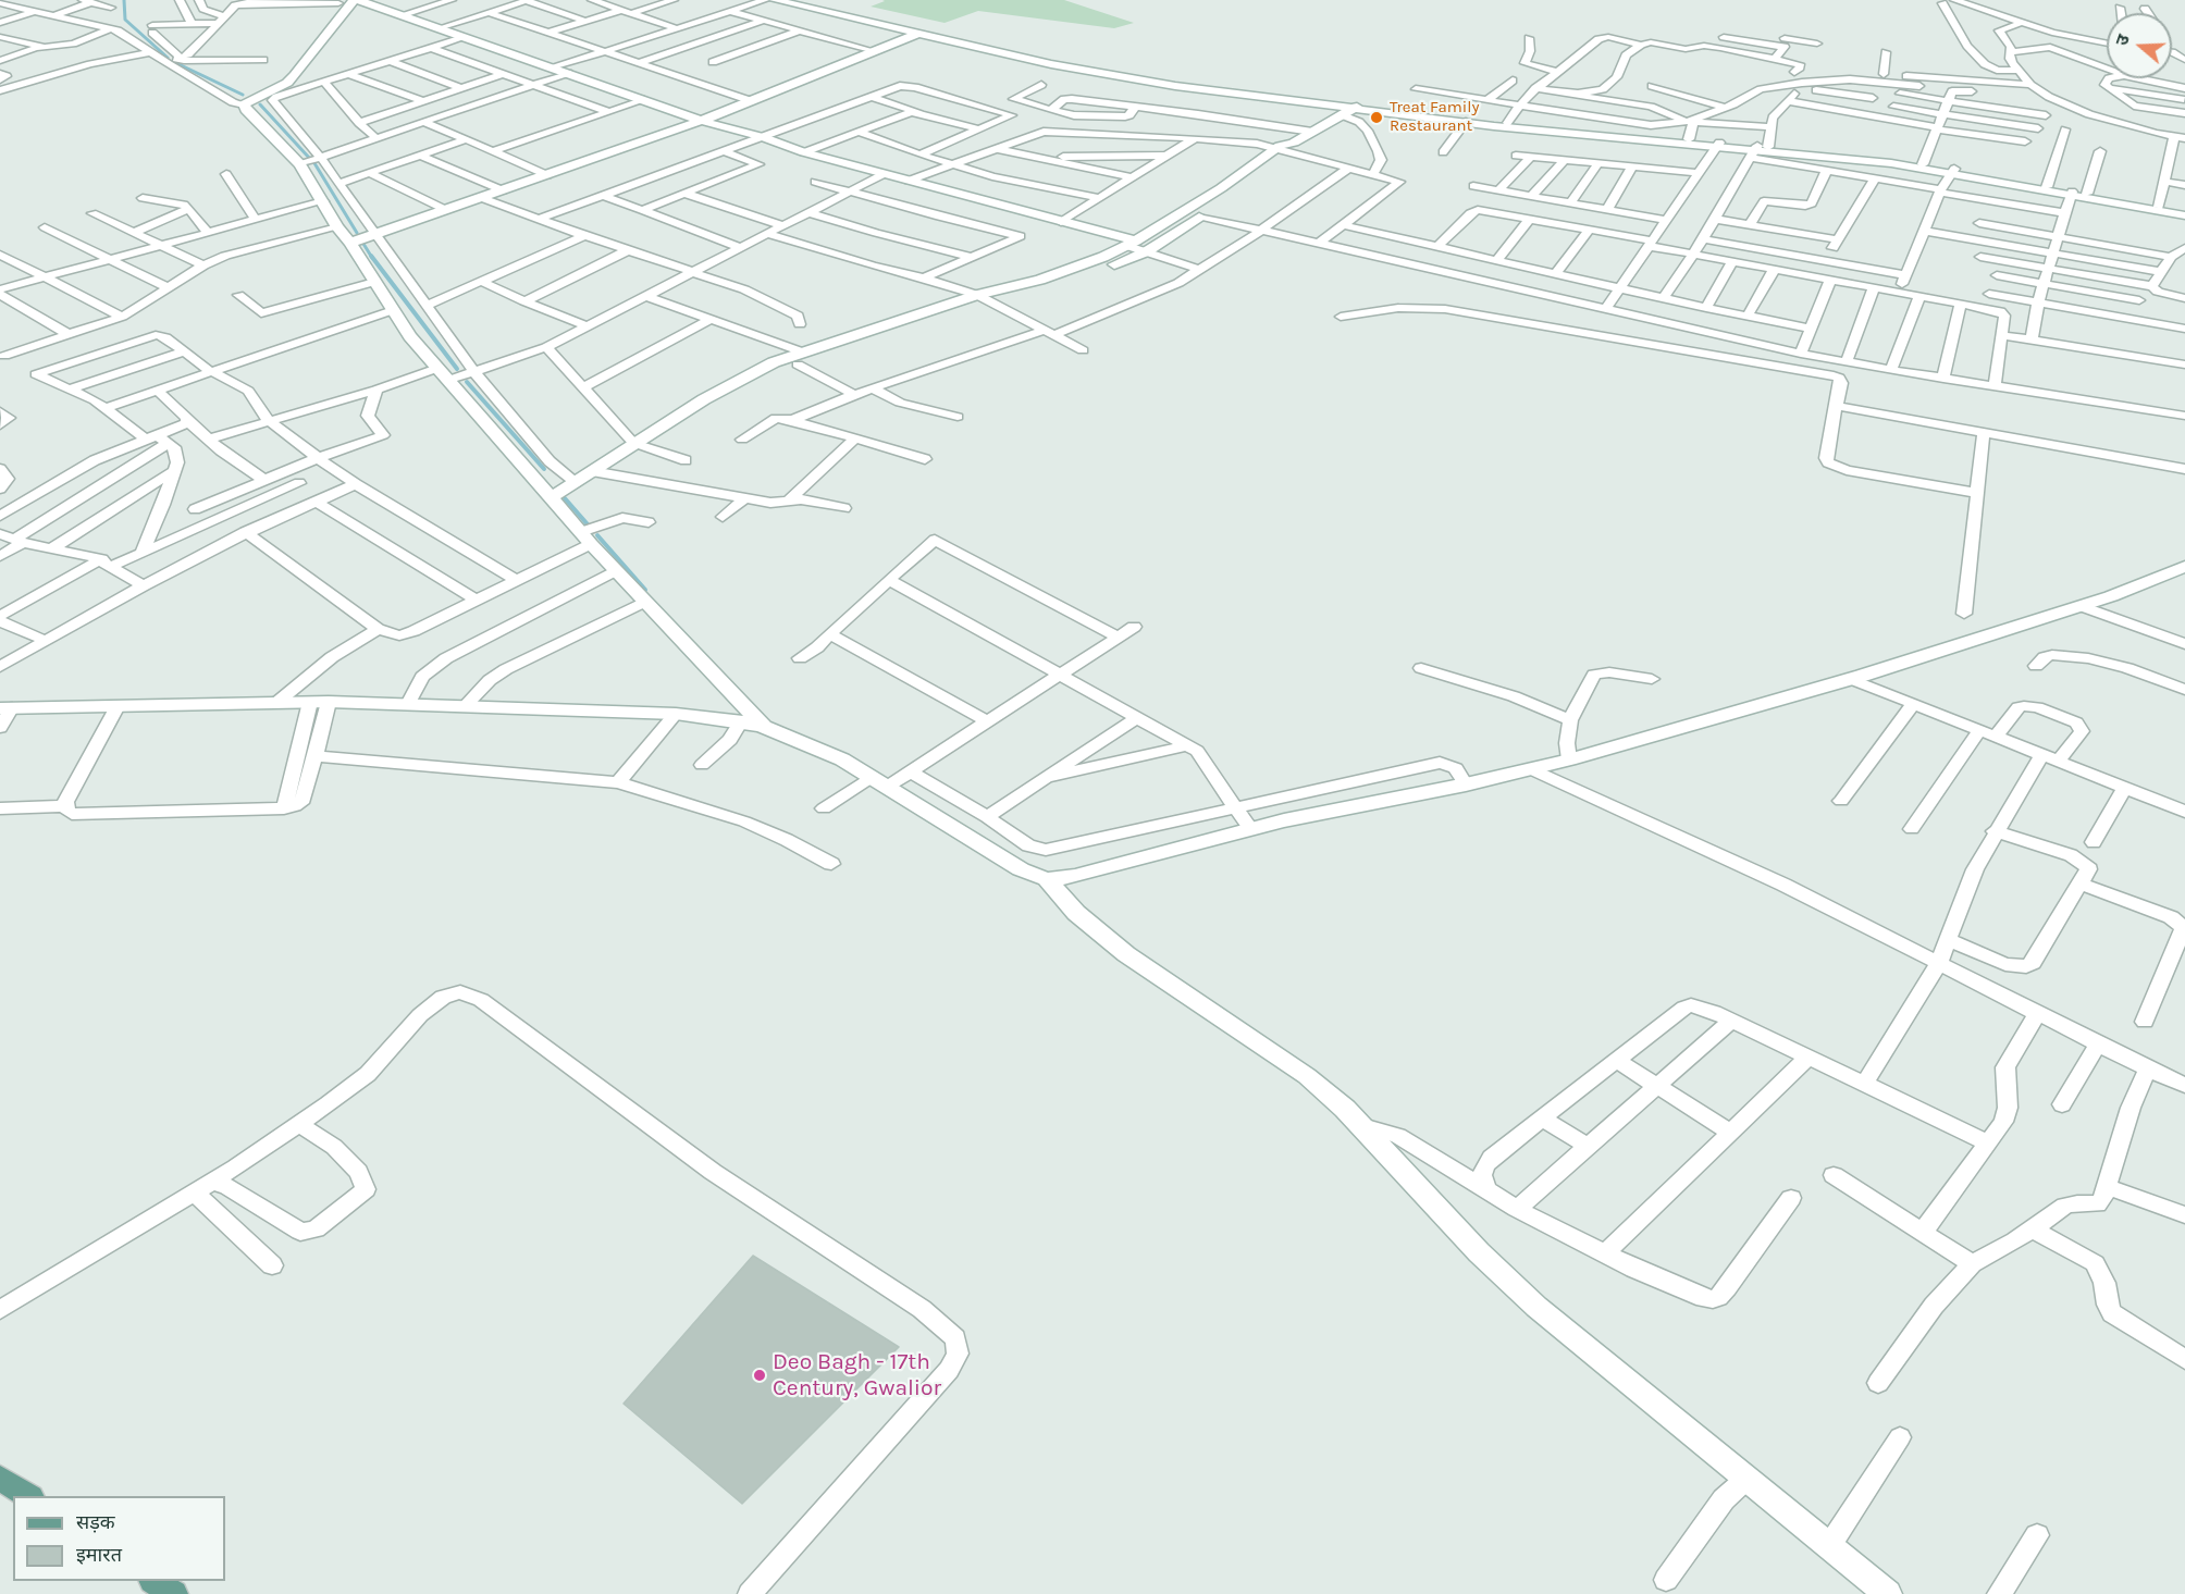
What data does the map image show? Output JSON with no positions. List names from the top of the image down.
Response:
{
  "places": ["Treat Family Restaurant", "Deo Bagh - 17th Century, Gwalior"],
  "legend": ["सड़क", "इमारत"],
  "north": "left"
}
